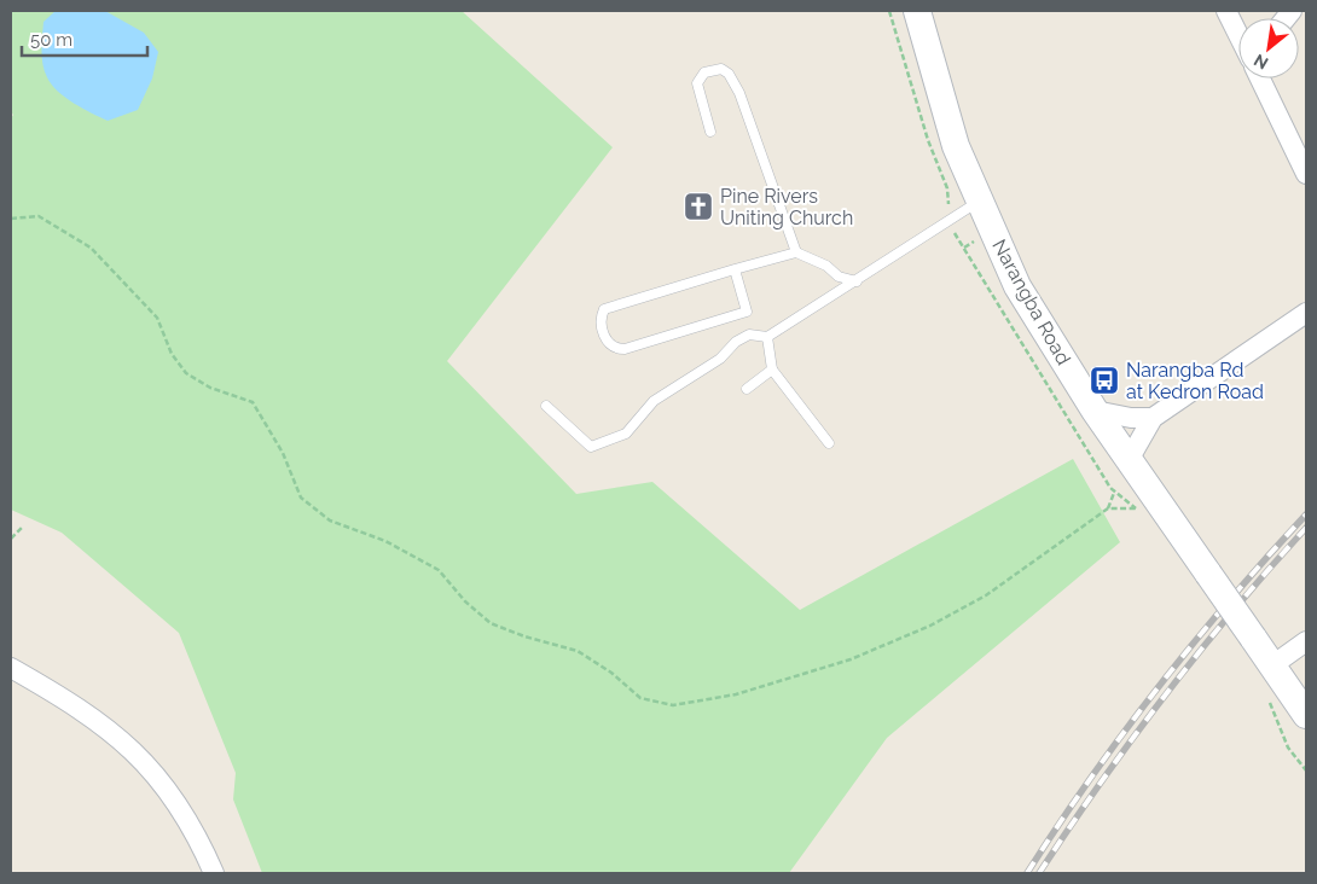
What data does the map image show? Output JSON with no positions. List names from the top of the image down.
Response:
{
  "streets": {
    "main road": ["Narangba Road"]
  },
  "places": {
    "church": ["Pine Rivers Uniting Church"],
    "bus stop": ["Narangba Rd at Kedron Road"]
  },
  "scale_bar": "50 m",
  "north": "bottom left"
}
